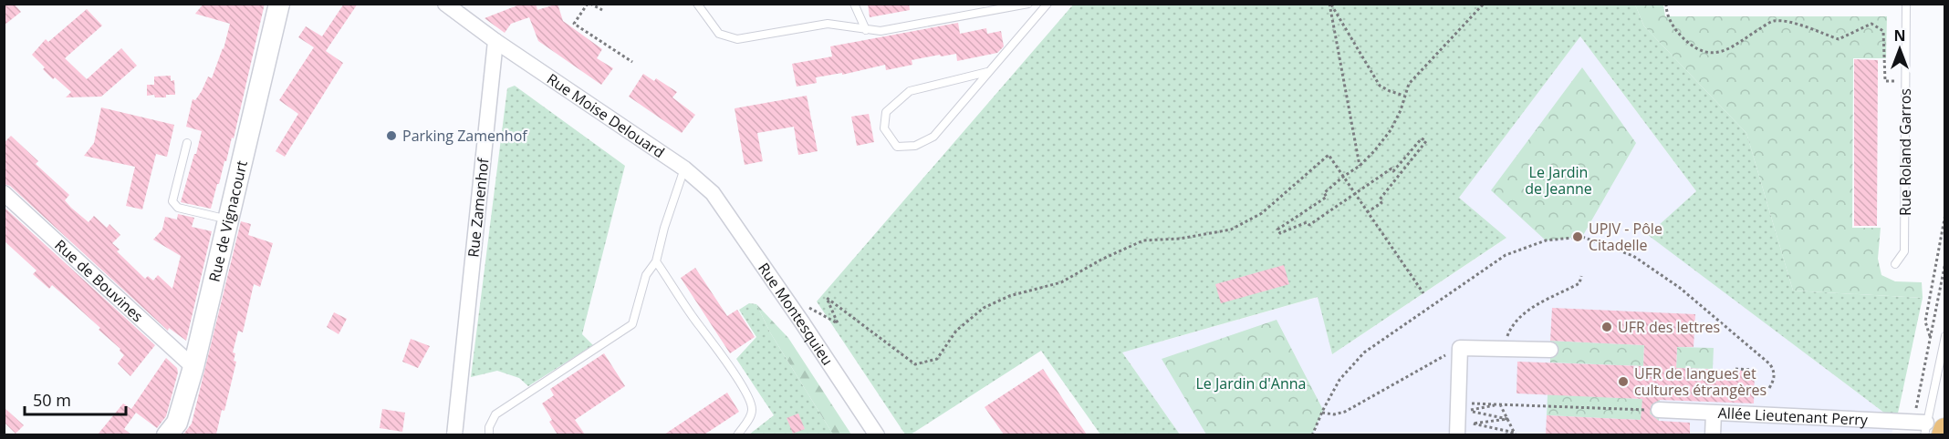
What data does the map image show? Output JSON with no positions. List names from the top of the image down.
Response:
{
  "streets": {
    "street": [
      "Rue Moise Delouard",
      "Rue Zamenhof",
      "Rue de Vignacourt",
      "Rue de Bouvines",
      "Rue Montesquieu",
      "Allée Lieutenant Perry"
    ],
    "lane": ["Rue Roland Garros"]
  },
  "crossings": [
    ["Rue Moise Delouard", "Rue Zamenhof"],
    ["Rue Moise Delouard", "Rue Montesquieu"],
    ["Rue de Vignacourt", "Rue de Bouvines"]
  ],
  "parks": ["Le Jardin de Jeanne", "Le Jardin d'Anna"],
  "places": [
    "Parking Zamenhof",
    "UPJV - Pôle Citadelle",
    "UFR des lettres",
    "UFR de langues et cultures étrangères"
  ],
  "scale_bar": "50 m",
  "north": "top"
}
